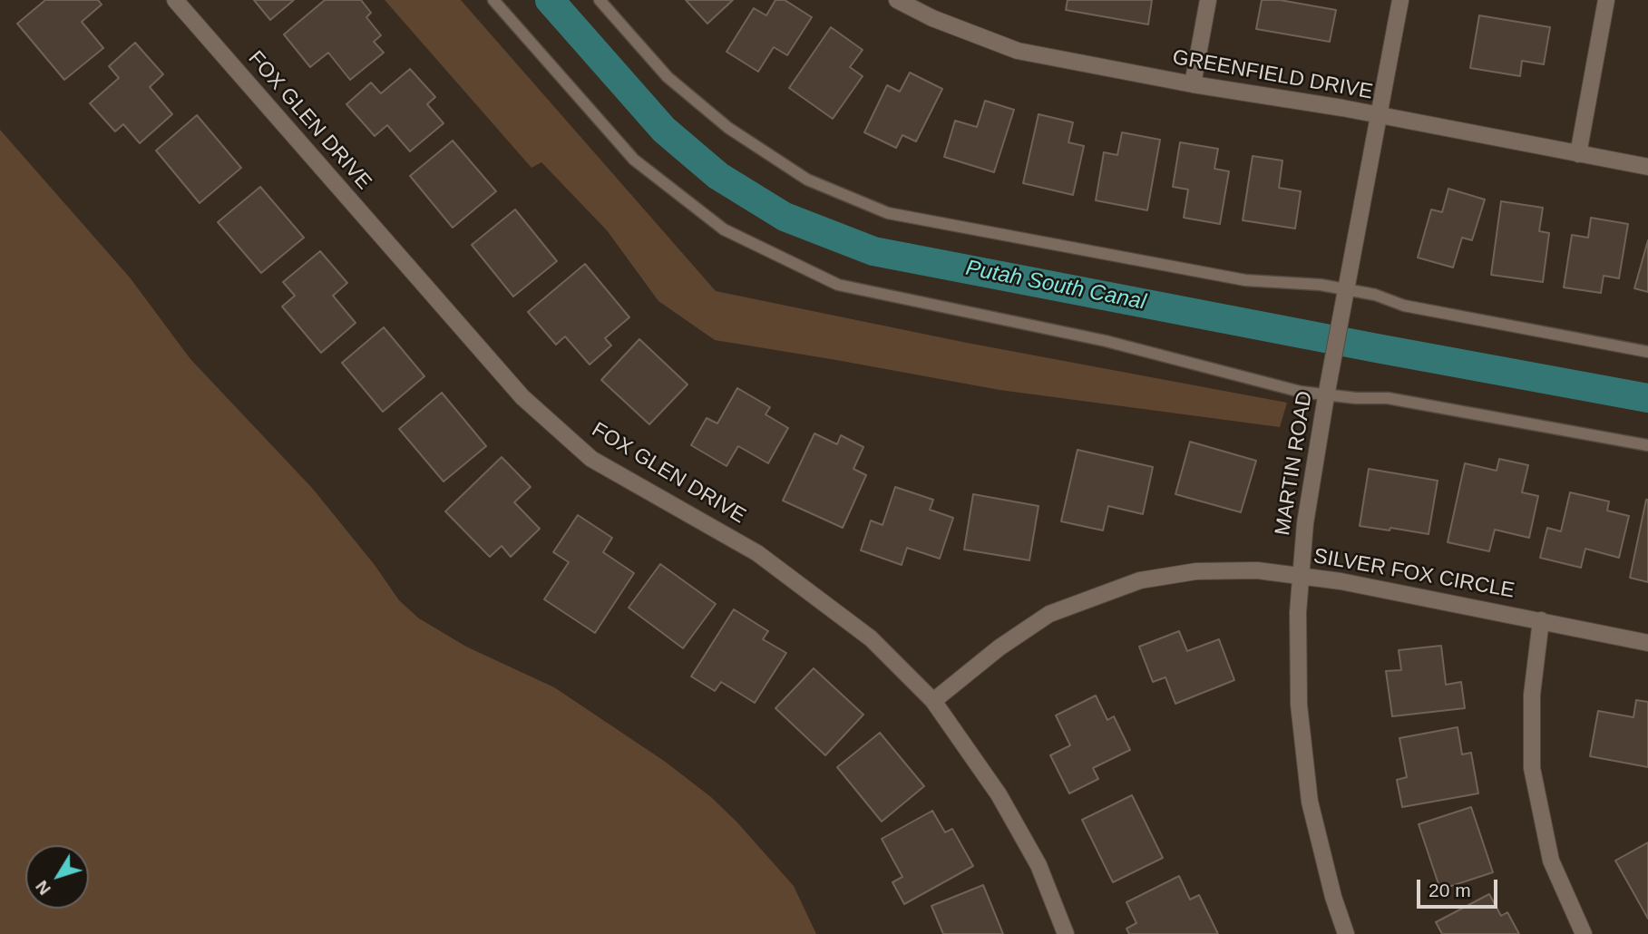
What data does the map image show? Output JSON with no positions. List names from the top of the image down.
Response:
{
  "streets": {
    "street": [
      "GREENFIELD DRIVE",
      "FOX GLEN DRIVE",
      "MARTIN ROAD",
      "SILVER FOX CIRCLE"
    ]
  },
  "crossings": [
    ["GREENFIELD DRIVE", "MARTIN ROAD"],
    ["FOX GLEN DRIVE", "SILVER FOX CIRCLE"],
    ["MARTIN ROAD", "SILVER FOX CIRCLE"]
  ],
  "water": ["Putah South Canal"],
  "scale_bar": "20 m",
  "north": "bottom left"
}
